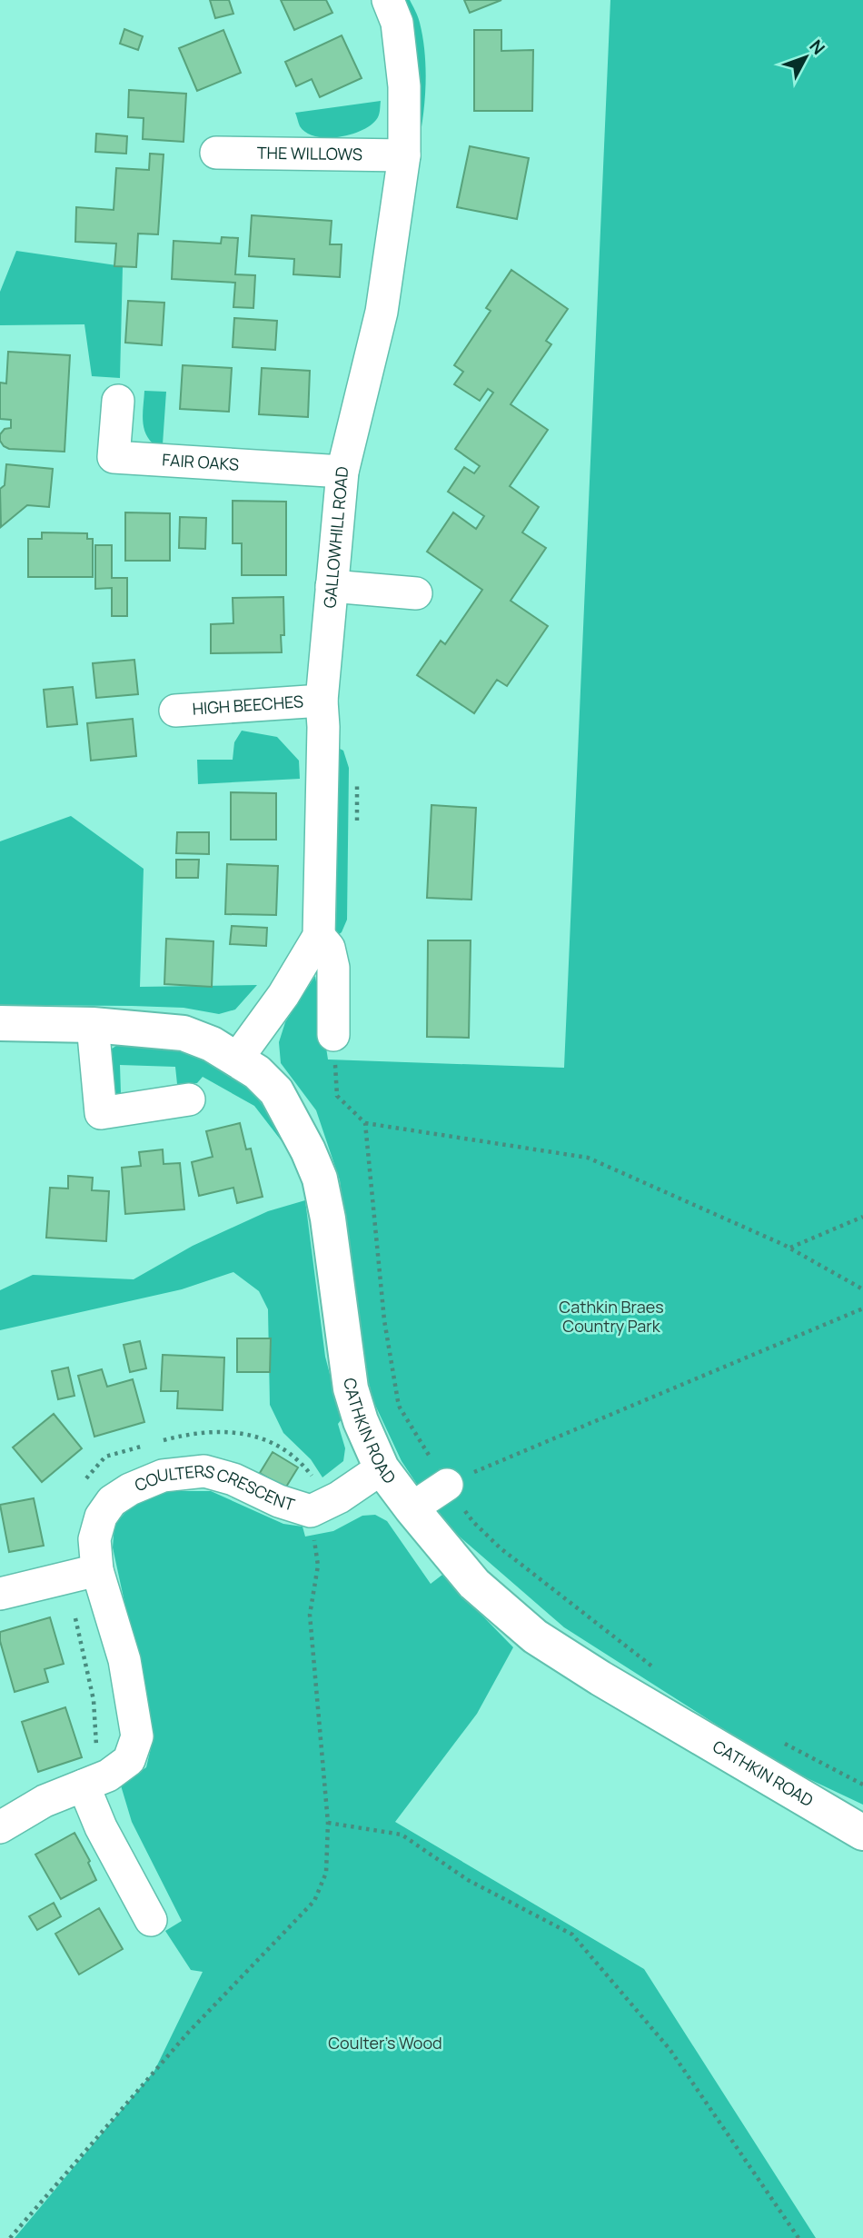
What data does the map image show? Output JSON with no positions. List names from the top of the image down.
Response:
{
  "streets": {
    "main road": ["CATHKIN ROAD"],
    "street": [
      "THE WILLOWS",
      "FAIR OAKS",
      "GALLOWHILL ROAD",
      "HIGH BEECHES",
      "COULTERS CRESCENT"
    ]
  },
  "crossings": [
    ["THE WILLOWS", "GALLOWHILL ROAD"],
    ["FAIR OAKS", "GALLOWHILL ROAD"],
    ["GALLOWHILL ROAD", "HIGH BEECHES"],
    ["GALLOWHILL ROAD", "CATHKIN ROAD"],
    ["CATHKIN ROAD", "COULTERS CRESCENT"]
  ],
  "parks": ["Cathkin Braes Country Park", "Coulter's Wood"],
  "north": "top right"
}
